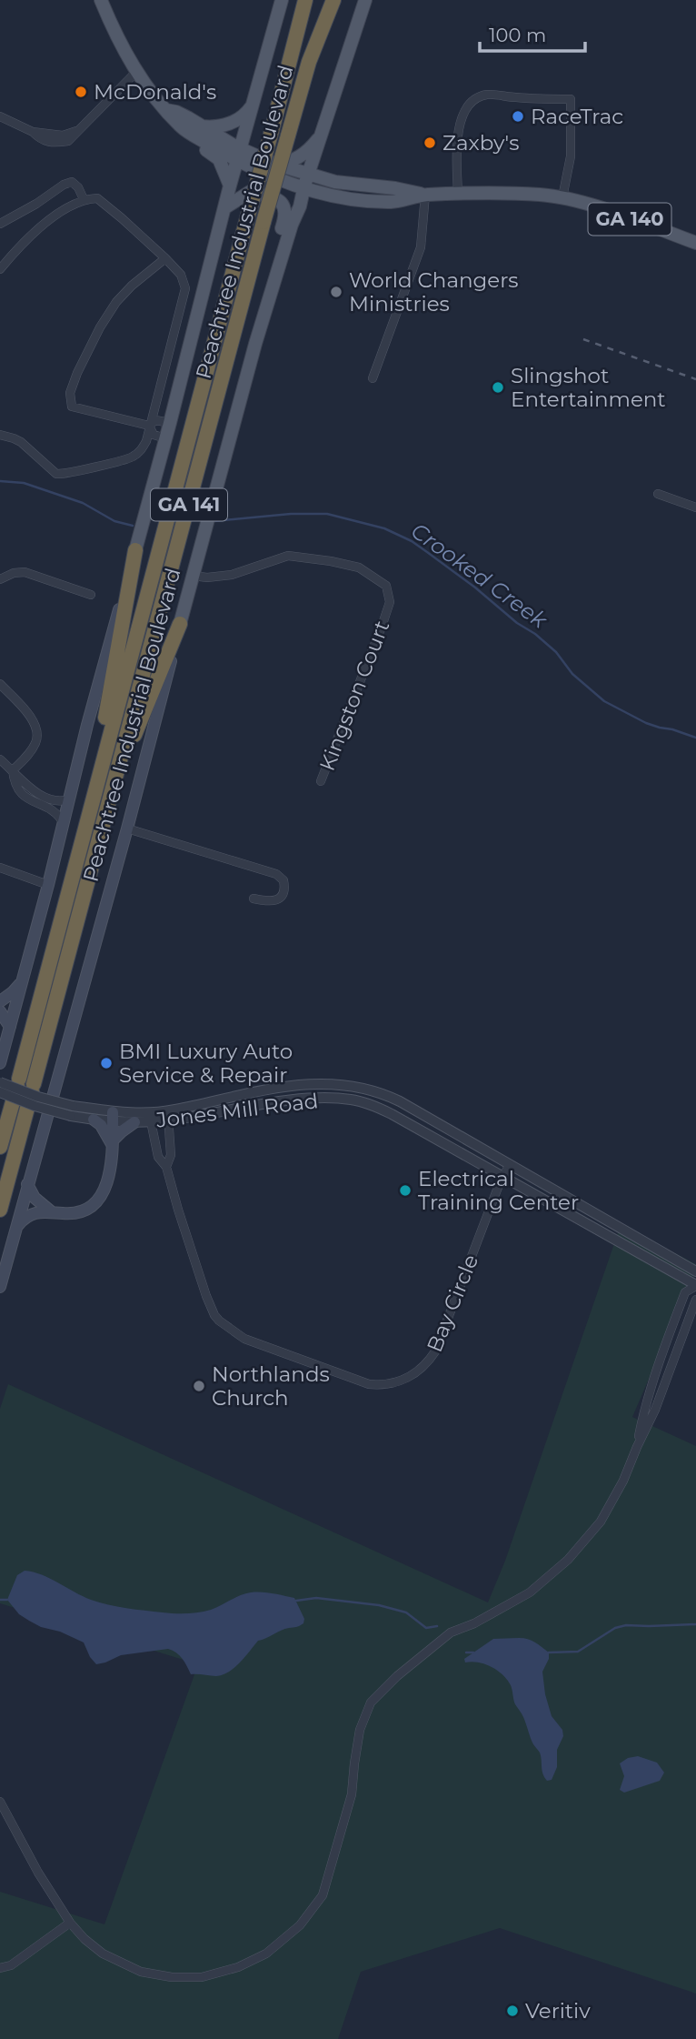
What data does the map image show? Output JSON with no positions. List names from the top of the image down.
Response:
{
  "streets": {
    "highway": ["Peachtree Industrial Boulevard", "GA 141"],
    "main road": ["GA 140"],
    "street": ["Kingston Court", "Jones Mill Road", "Bay Circle"]
  },
  "crossings": [
    ["GA 140", "Peachtree Industrial Boulevard"],
    ["Peachtree Industrial Boulevard", "Kingston Court"],
    ["Jones Mill Road", "Bay Circle"]
  ],
  "water": ["Crooked Creek"],
  "places": [
    "McDonald's",
    "RaceTrac",
    "Zaxby's",
    "World Changers Ministries",
    "Slingshot Entertainment",
    "BMI Luxury Auto Service & Repair",
    "Electrical Training Center",
    "Northlands Church",
    "Veritiv"
  ],
  "scale_bar": "100 m"
}
